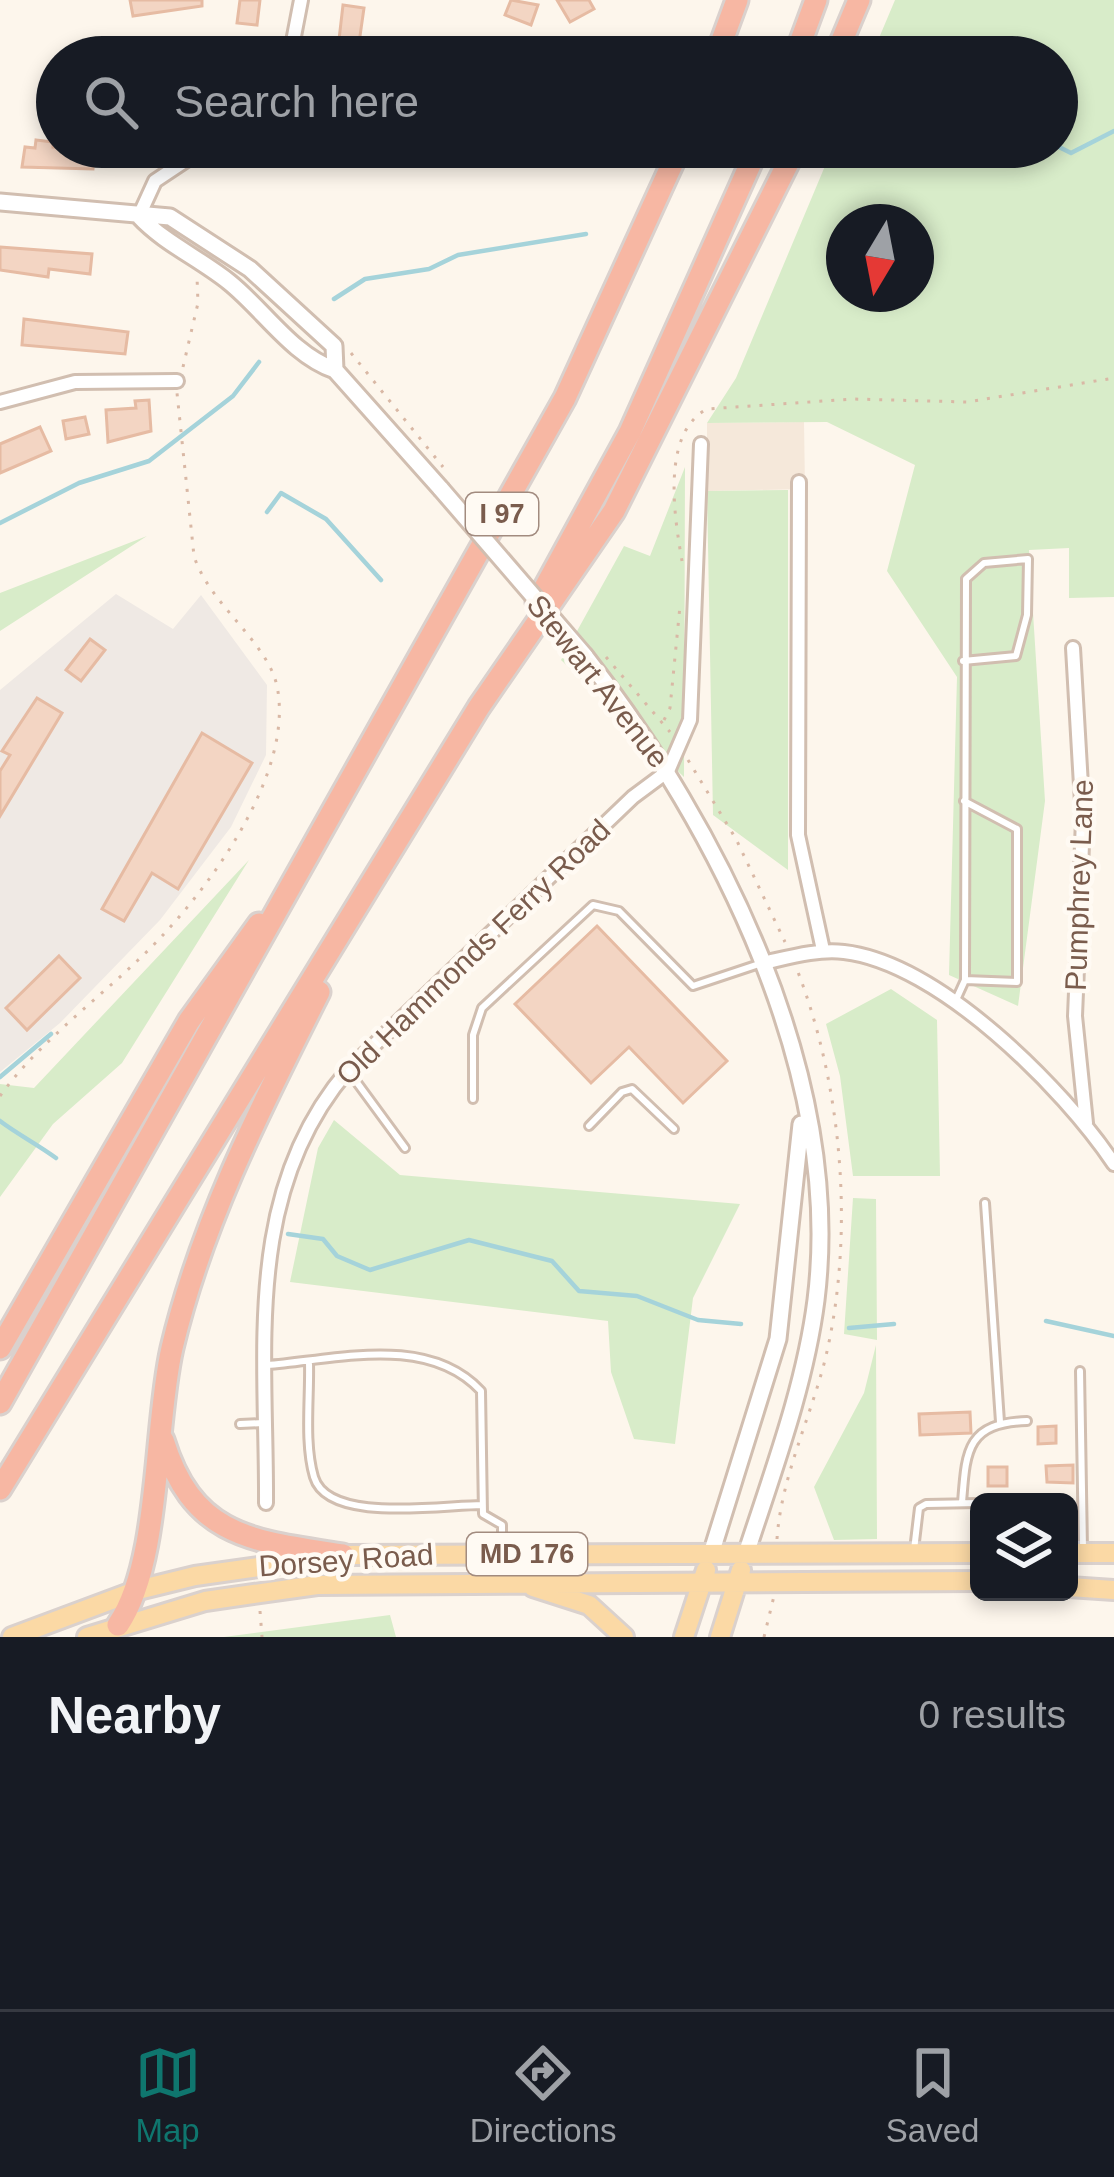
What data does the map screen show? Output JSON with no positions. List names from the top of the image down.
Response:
{
  "streets": {
    "highway": ["I 97"],
    "main road": ["MD 176", "Dorsey Road"],
    "street": ["Stewart Avenue", "Pumphrey Lane", "Old Hammonds Ferry Road"]
  },
  "crossings": [
    ["Stewart Avenue", "Old Hammonds Ferry Road"],
    ["Stewart Avenue", "Dorsey Road"]
  ],
  "north": "bottom",
  "page": {
    "search": "Search here",
    "heading": ["Nearby", "0 results"],
    "nav": ["Map", "Directions", "Saved"]
  }
}
